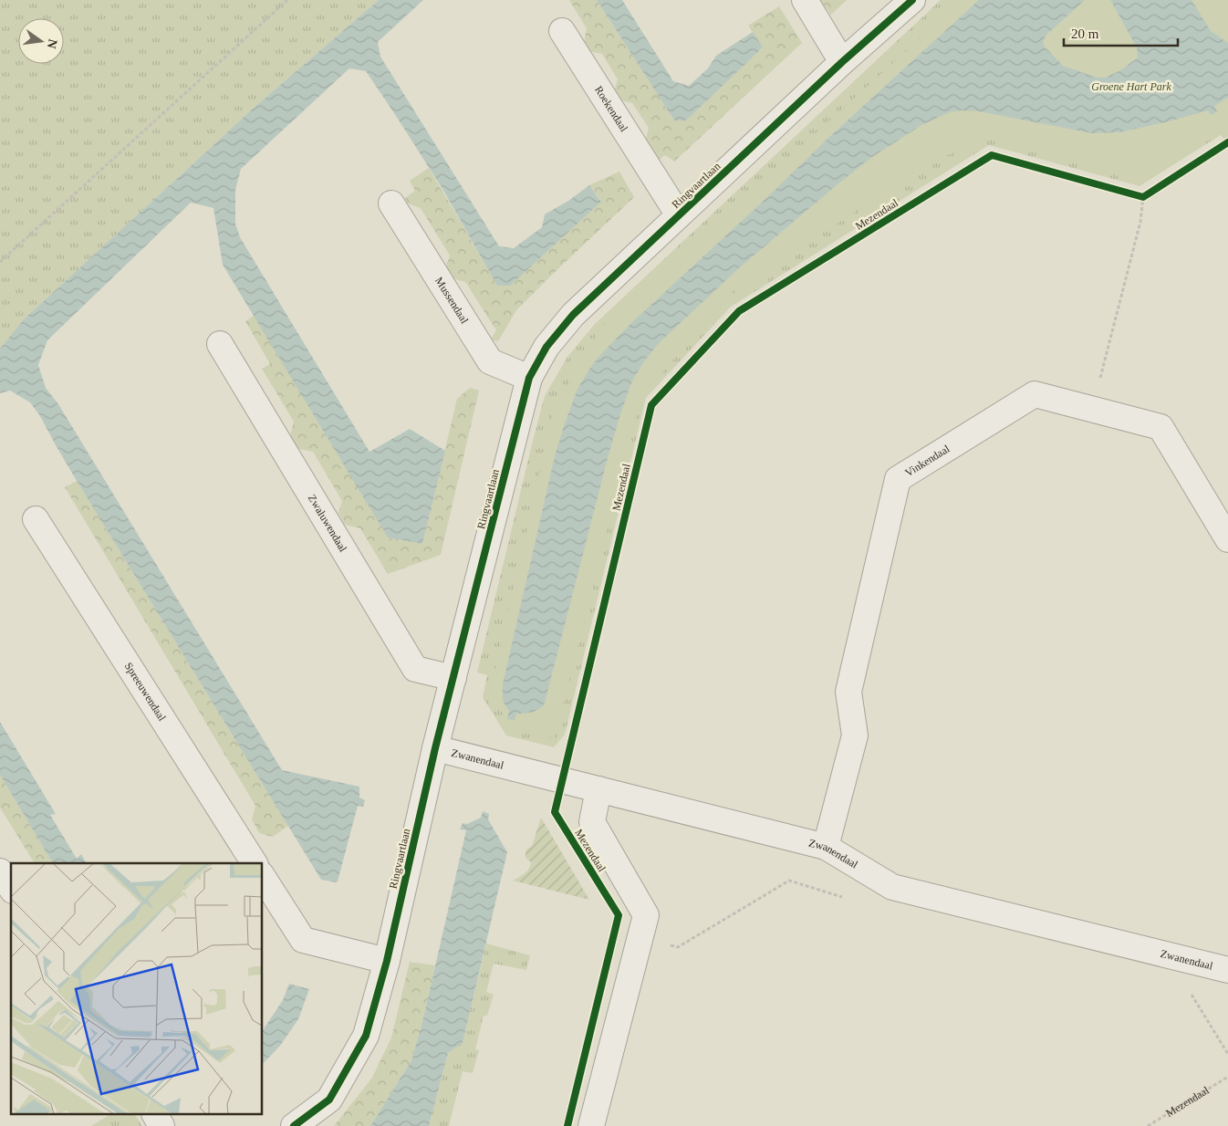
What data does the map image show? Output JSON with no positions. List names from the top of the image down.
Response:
{
  "streets": {
    "street": [
      "Roekendaal",
      "Ringvaartlaan",
      "Mezendaal",
      "Mussendaal",
      "Vinkendaal",
      "Zwaluwendaal",
      "Spreeuwendaal",
      "Zwanendaal"
    ]
  },
  "crossings": [
    ["Roekendaal", "Ringvaartlaan"],
    ["Ringvaartlaan", "Mussendaal"],
    ["Ringvaartlaan", "Zwaluwendaal"],
    ["Ringvaartlaan", "Zwanendaal"],
    ["Mezendaal", "Zwanendaal"],
    ["Vinkendaal", "Zwanendaal"]
  ],
  "parks": ["Groene Hart Park"],
  "scale_bar": "20 m",
  "north": "right"
}
